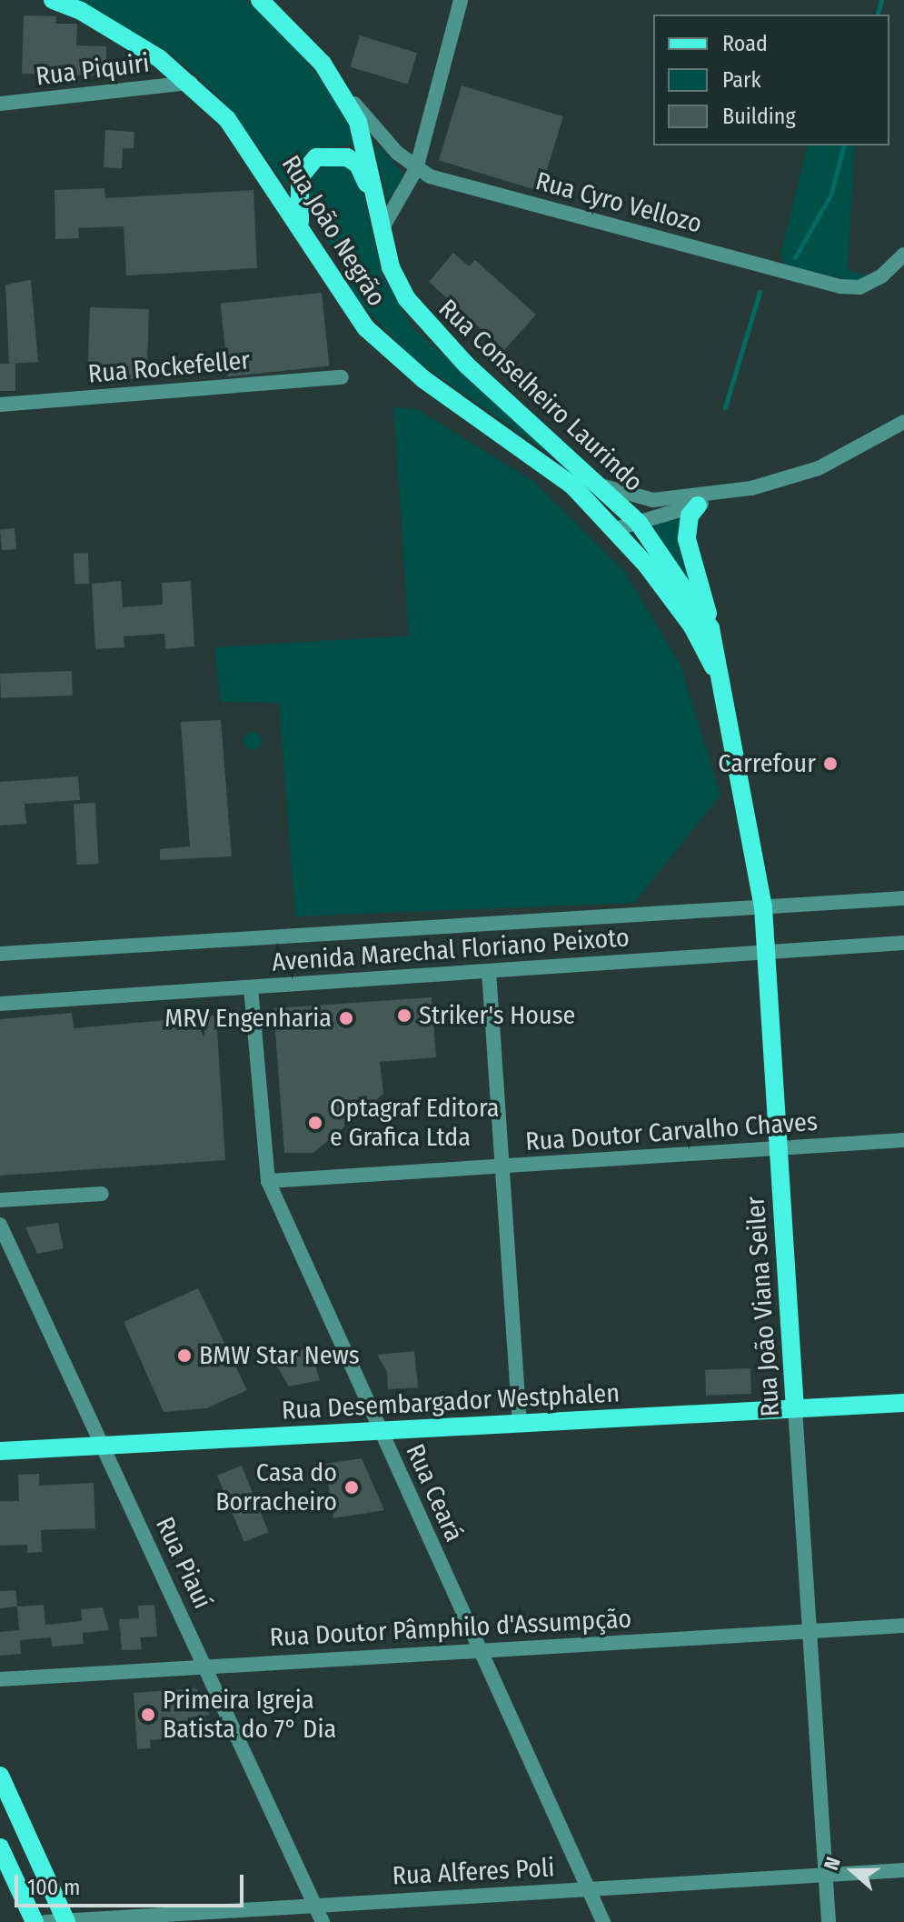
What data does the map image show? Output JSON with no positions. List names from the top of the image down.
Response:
{
  "streets": {
    "main road": [
      "Rua João Negrão",
      "Rua Conselheiro Laurindo",
      "Rua João Viana Seiler",
      "Rua Desembargador Westphalen"
    ],
    "street": [
      "Rua Piquiri",
      "Rua Cyro Vellozo",
      "Rua Rockefeller",
      "Avenida Marechal Floriano Peixoto",
      "Rua Doutor Carvalho Chaves",
      "Rua Ceará",
      "Rua Piauí",
      "Rua Doutor Pâmphilo d'Assumpção",
      "Rua Alferes Poli"
    ]
  },
  "crossings": [
    ["Rua Piquiri", "Rua João Negrão"],
    ["Rua João Negrão", "Rua João Viana Seiler"],
    ["Rua Conselheiro Laurindo", "Rua João Viana Seiler"],
    ["Avenida Marechal Floriano Peixoto", "Rua João Viana Seiler"],
    ["Avenida Marechal Floriano Peixoto", "Rua Ceará"],
    ["Rua Doutor Carvalho Chaves", "Rua João Viana Seiler"],
    ["Rua Doutor Carvalho Chaves", "Rua Ceará"],
    ["Rua João Viana Seiler", "Rua Desembargador Westphalen"],
    ["Rua João Viana Seiler", "Rua Doutor Pâmphilo d'Assumpção"],
    ["Rua João Viana Seiler", "Rua Alferes Poli"],
    ["Rua Desembargador Westphalen", "Rua Ceará"],
    ["Rua Desembargador Westphalen", "Rua Piauí"],
    ["Rua Ceará", "Rua Alferes Poli"],
    ["Rua Piauí", "Rua Doutor Pâmphilo d'Assumpção"],
    ["Rua Piauí", "Rua Alferes Poli"]
  ],
  "places": [
    "Carrefour",
    "Striker's House",
    "MRV Engenharia",
    "Optagraf Editora e Grafica Ltda",
    "BMW Star News",
    "Casa do Borracheiro",
    "Primeira Igreja Batista do 7° Dia"
  ],
  "legend": ["Road", "Park", "Building"],
  "scale_bar": "100 m",
  "north": "left"
}
